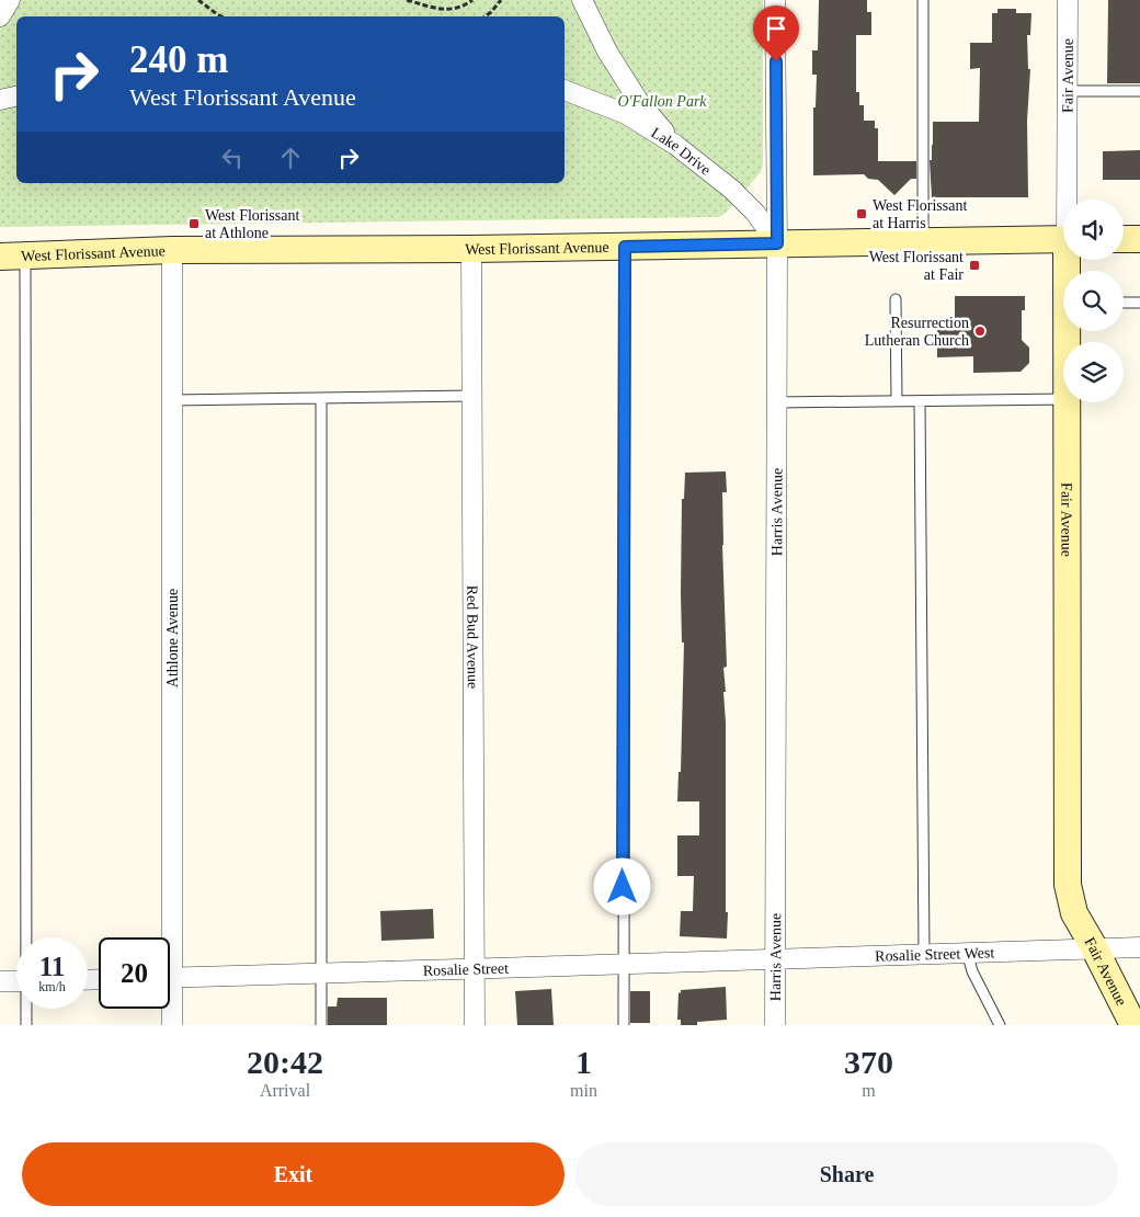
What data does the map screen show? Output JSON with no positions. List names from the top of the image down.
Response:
{
  "streets": {
    "main road": ["Fair Avenue", "West Florissant Avenue"],
    "street": [
      "Lake Drive",
      "Harris Avenue",
      "Red Bud Avenue",
      "Athlone Avenue",
      "Rosalie Street West",
      "Rosalie Street"
    ]
  },
  "crossings": [
    ["Fair Avenue", "Rosalie Street West"],
    ["Lake Drive", "West Florissant Avenue"],
    ["Lake Drive", "Harris Avenue"],
    ["West Florissant Avenue", "Harris Avenue"],
    ["West Florissant Avenue", "Red Bud Avenue"],
    ["West Florissant Avenue", "Athlone Avenue"],
    ["Harris Avenue", "Rosalie Street West"],
    ["Harris Avenue", "Rosalie Street"],
    ["Red Bud Avenue", "Rosalie Street"],
    ["Rosalie Street West", "Rosalie Street"]
  ],
  "parks": ["O'Fallon Park"],
  "places": {
    "transit": ["West Florissant at Harris", "West Florissant at Athlone", "West Florissant at Fair"],
    "other": ["Resurrection Lutheran Church"]
  },
  "page": {
    "turn": ["240 m", "West Florissant Avenue"],
    "speed": "11 km/h",
    "limit": "20",
    "eta": [
      "20:42",
      "Arrival",
      "1",
      "min",
      "370",
      "m"
    ],
    "buttons": ["Exit", "Share"]
  }
}
